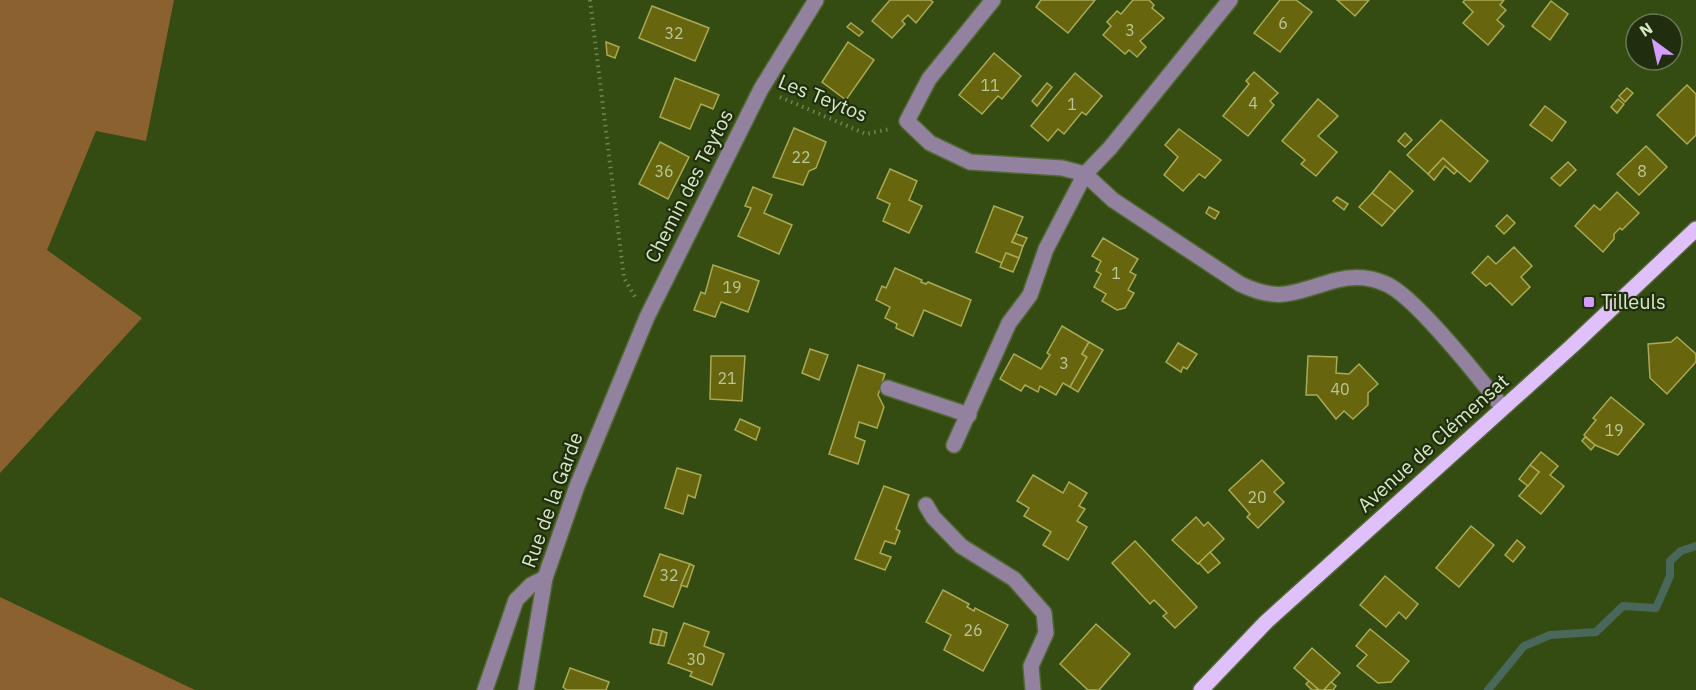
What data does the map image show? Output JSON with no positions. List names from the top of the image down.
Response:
{
  "streets": {
    "main road": ["Avenue de Clémensat"],
    "street": ["Chemin des Teytos", "Rue de la Garde"],
    "path": ["Les Teytos"]
  },
  "crossings": [
    ["Les Teytos", "Chemin des Teytos"],
    ["Chemin des Teytos", "Rue de la Garde"]
  ],
  "places": {
    "transit": ["Tilleuls"]
  },
  "house_numbers": [
    "6",
    "3",
    "32",
    "11",
    "4",
    "1",
    "22",
    "36",
    "8",
    "1",
    "19",
    "3",
    "21",
    "40",
    "19",
    "20",
    "32",
    "26",
    "30"
  ],
  "north": "top left"
}
